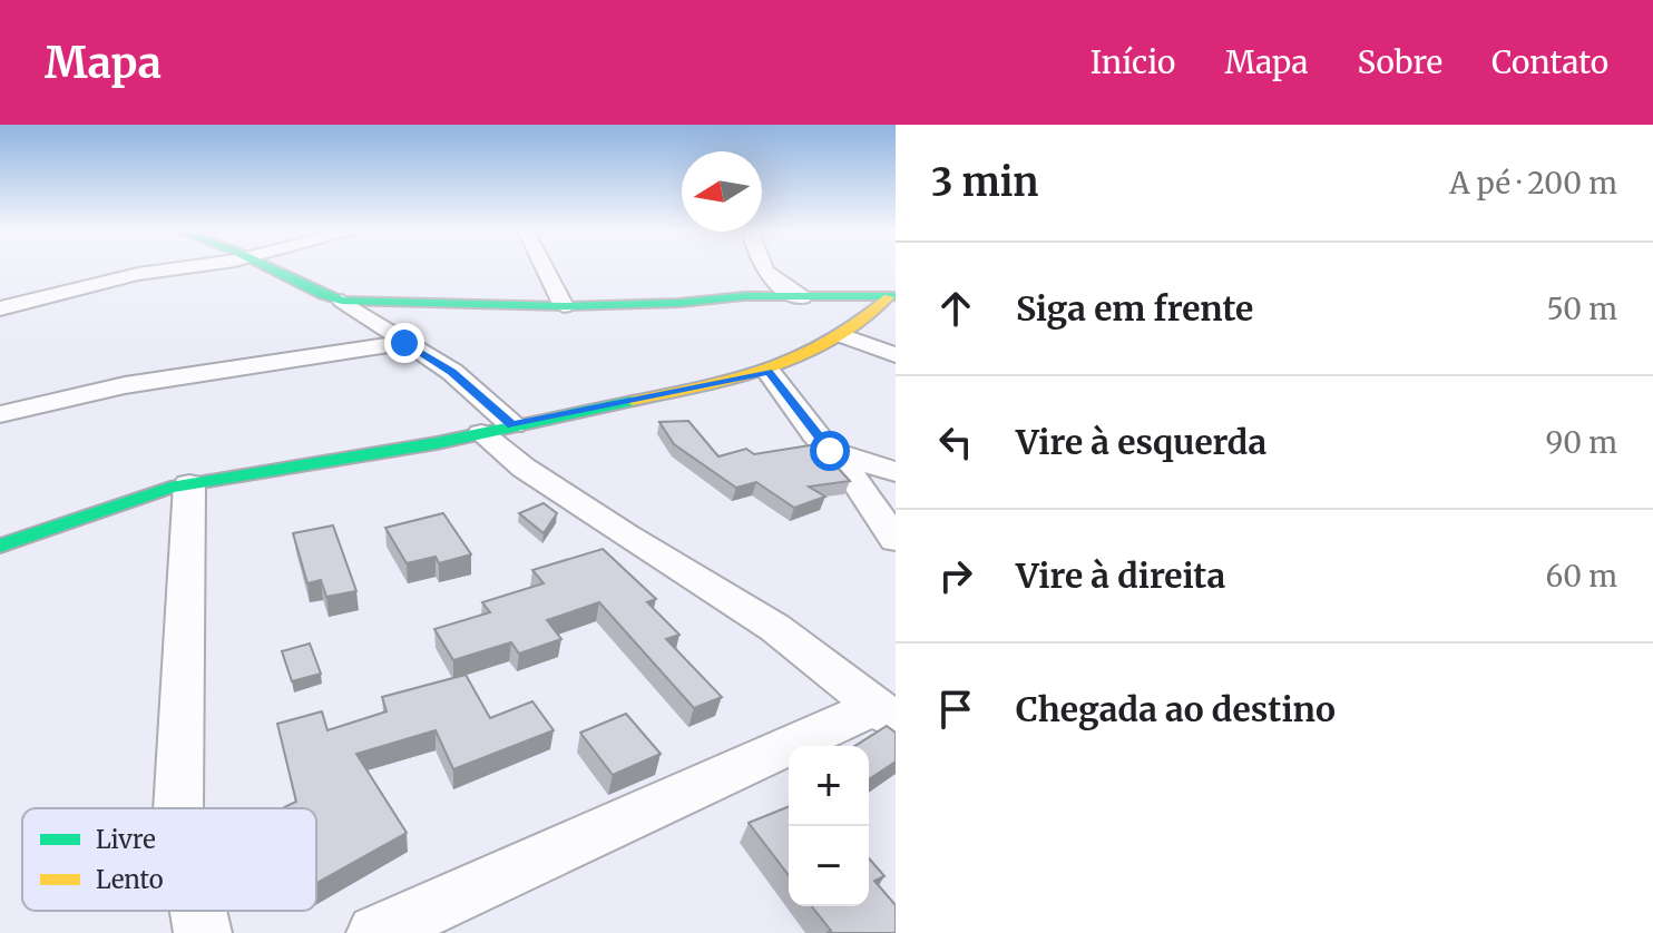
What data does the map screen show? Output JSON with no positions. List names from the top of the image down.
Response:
{
  "legend": ["Livre", "Lento"],
  "north": "left",
  "page": {
    "header": "Mapa",
    "nav": [
      "Início",
      "Mapa",
      "Sobre",
      "Contato"
    ],
    "heading": ["3 min", "A pé · 200 m"],
    "list": [
      ["Siga em frente", "50 m"],
      ["Vire à esquerda", "90 m"],
      ["Vire à direita", "60 m"],
      "Chegada ao destino"
    ],
    "map_buttons": ["+", "−"]
  }
}
